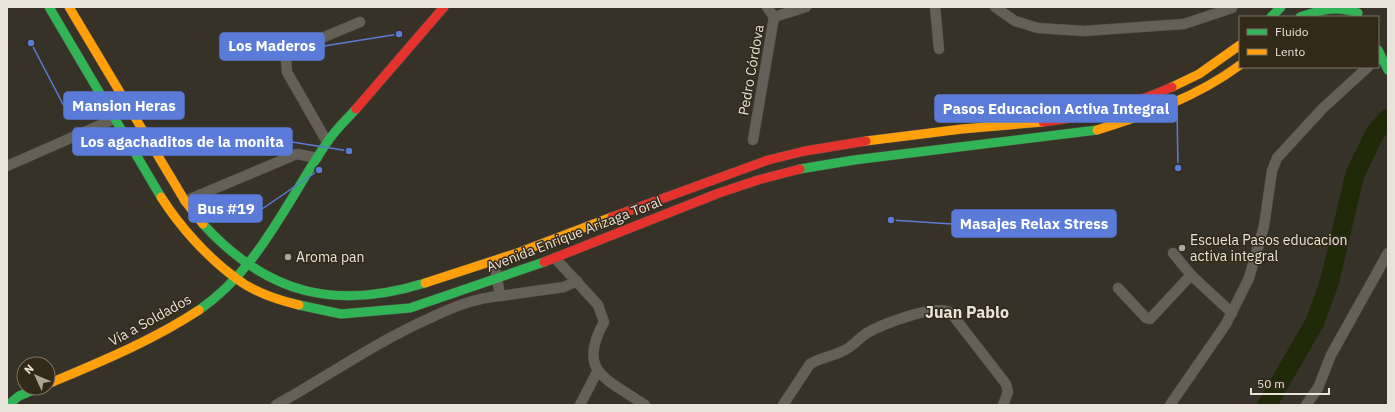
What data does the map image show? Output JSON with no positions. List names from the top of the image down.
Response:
{
  "streets": {
    "main road": ["Avenida Enrique Arízaga Toral", "Vía a Soldados"],
    "street": ["Pedro Córdova"]
  },
  "crossings": [
    ["Avenida Enrique Arízaga Toral", "Vía a Soldados"]
  ],
  "districts": ["Juan Pablo"],
  "places": [
    "Los Maderos",
    "Mansion Heras",
    "Los agachaditos de la monita",
    "Pasos Educacion Activa Integral",
    "Bus #19",
    "Masajes Relax Stress",
    "Escuela Pasos educacion activa integral",
    "Aroma pan"
  ],
  "legend": ["Fluido", "Lento"],
  "scale_bar": "50 m",
  "north": "top left"
}
